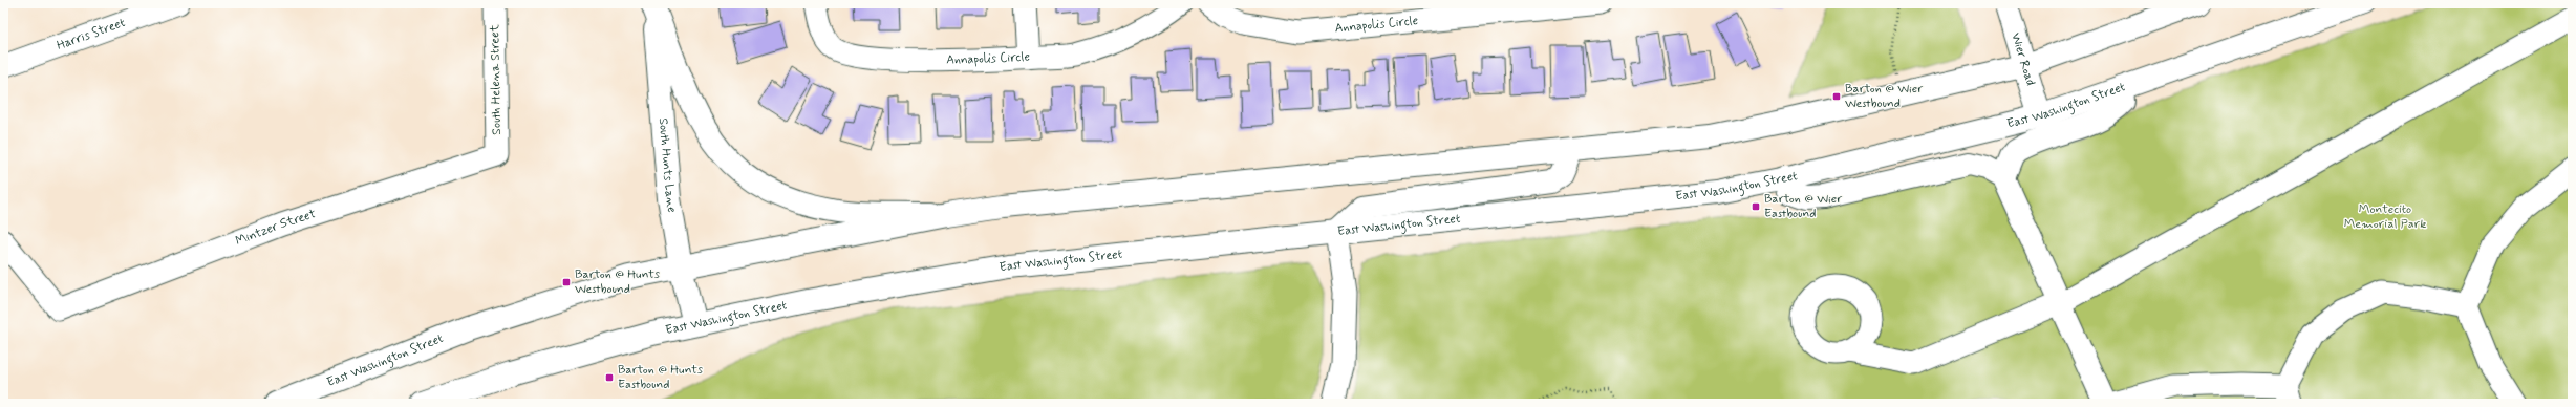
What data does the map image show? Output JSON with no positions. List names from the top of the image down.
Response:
{
  "streets": {
    "main road": ["Wier Road", "East Washington Street", "South Hunts Lane"],
    "street": [
      "Annapolis Circle",
      "Harris Street",
      "South Helena Street",
      "Mintzer Street"
    ]
  },
  "crossings": [
    ["Wier Road", "East Washington Street"],
    ["South Helena Street", "Mintzer Street"],
    ["East Washington Street", "South Hunts Lane"]
  ],
  "parks": ["Montecito Memorial Park"],
  "places": {
    "transit": [
      "Barton @ Wier Westbound",
      "Barton @ Wier Eastbound",
      "Barton @ Hunts Westbound",
      "Barton @ Hunts Eastbound"
    ]
  }
}
